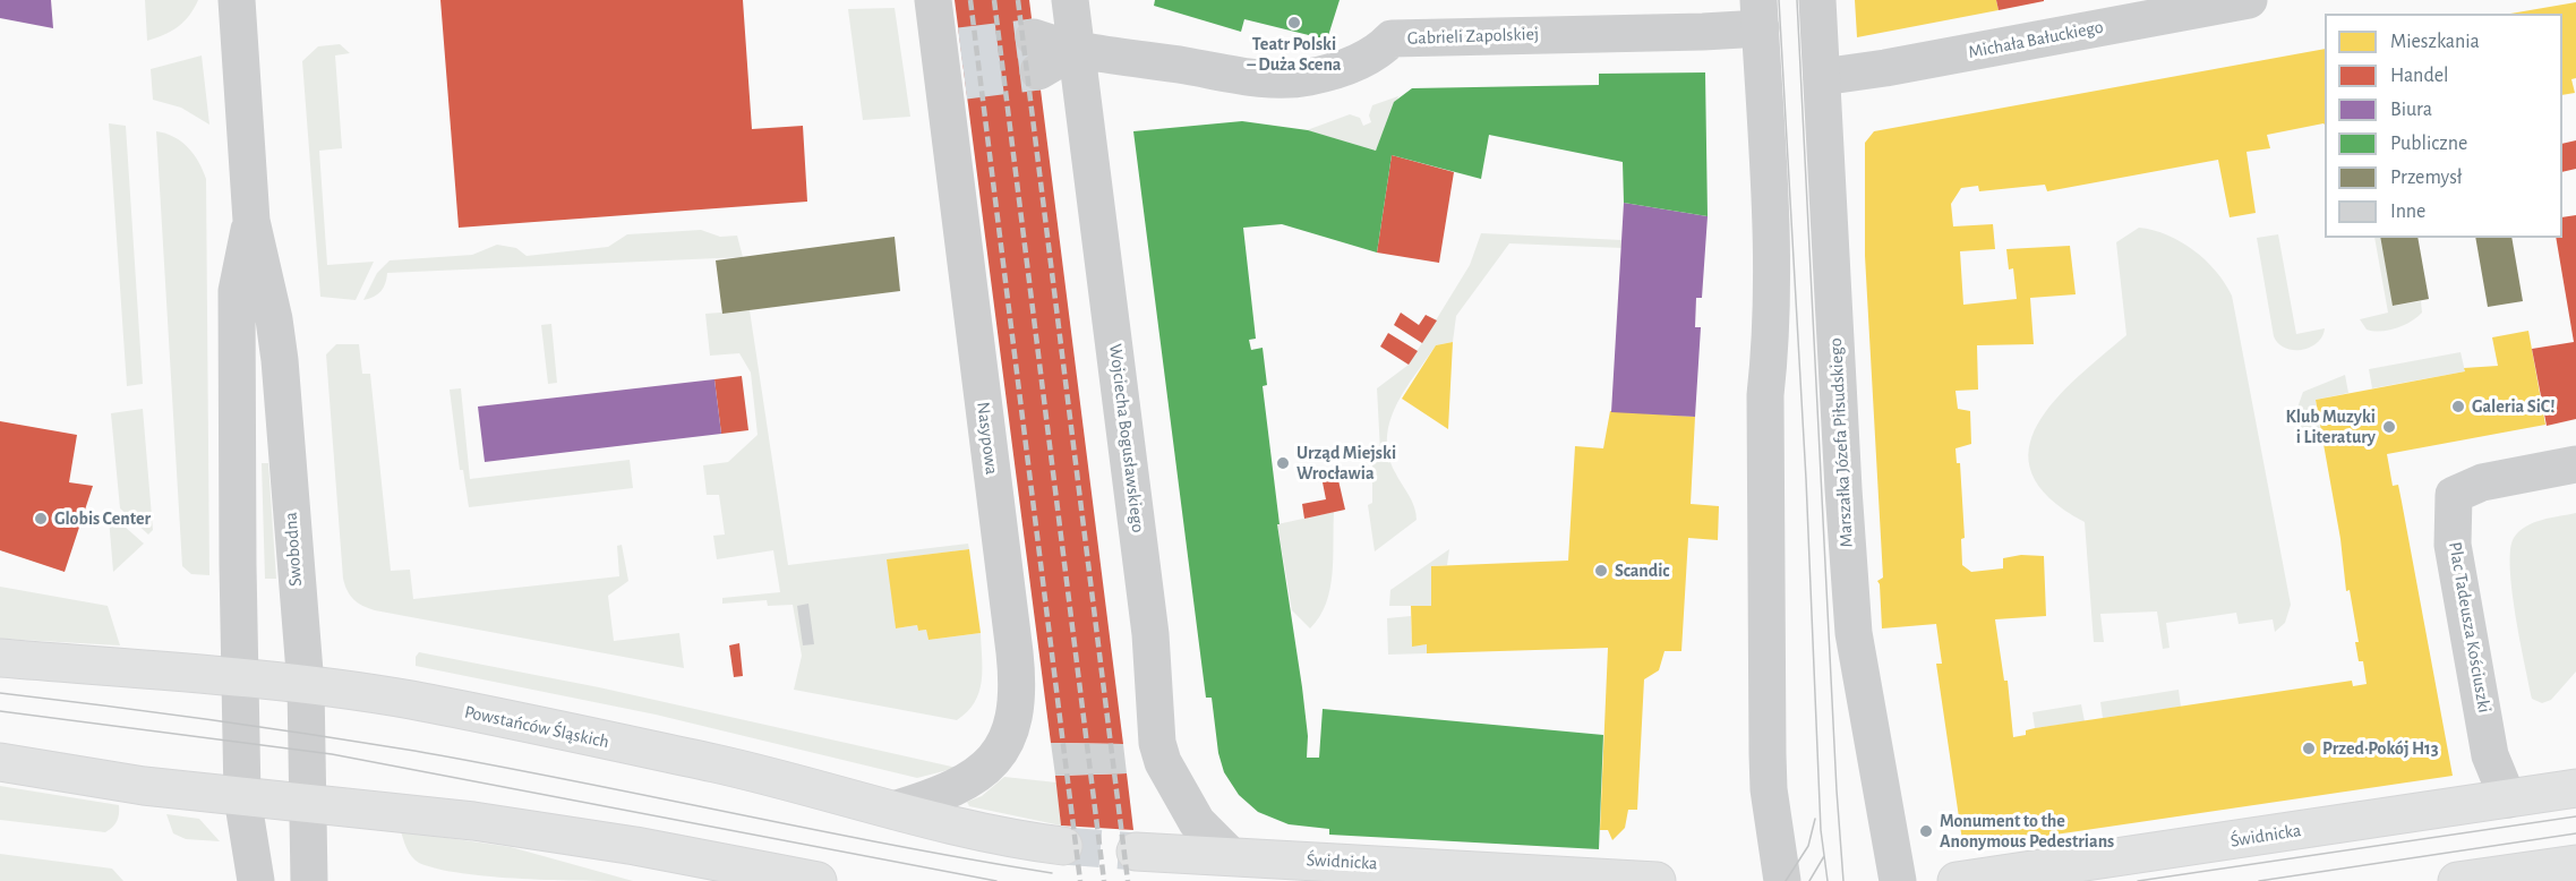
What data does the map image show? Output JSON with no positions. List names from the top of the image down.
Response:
{
  "streets": {
    "main road": ["Powstańców Śląskich", "Świdnicka"],
    "street": [
      "Gabrieli Zapolskiej",
      "Michała Bałuckiego",
      "Nasypowa",
      "Wojciecha Bogusławskiego",
      "Marszałka Józefa Piłsudskiego",
      "Swobodna",
      "Plac Tadeusza Kościuszki"
    ]
  },
  "crossings": [
    ["Gabrieli Zapolskiej", "Wojciecha Bogusławskiego"],
    ["Michała Bałuckiego", "Marszałka Józefa Piłsudskiego"],
    ["Nasypowa", "Powstańców Śląskich"],
    ["Wojciecha Bogusławskiego", "Świdnicka"],
    ["Swobodna", "Powstańców Śląskich"],
    ["Plac Tadeusza Kościuszki", "Świdnicka"]
  ],
  "places": [
    "Teatr Polski – Duża Scena",
    "Galeria SiC!",
    "Klub Muzyki i Literatury",
    "Urząd Miejski Wrocławia",
    "Globis Center",
    "Scandic",
    "Przed·Pokój H13",
    "Monument to the Anonymous Pedestrians"
  ],
  "legend": [
    "Mieszkania",
    "Handel",
    "Biura",
    "Publiczne",
    "Przemysł",
    "Inne"
  ]
}
